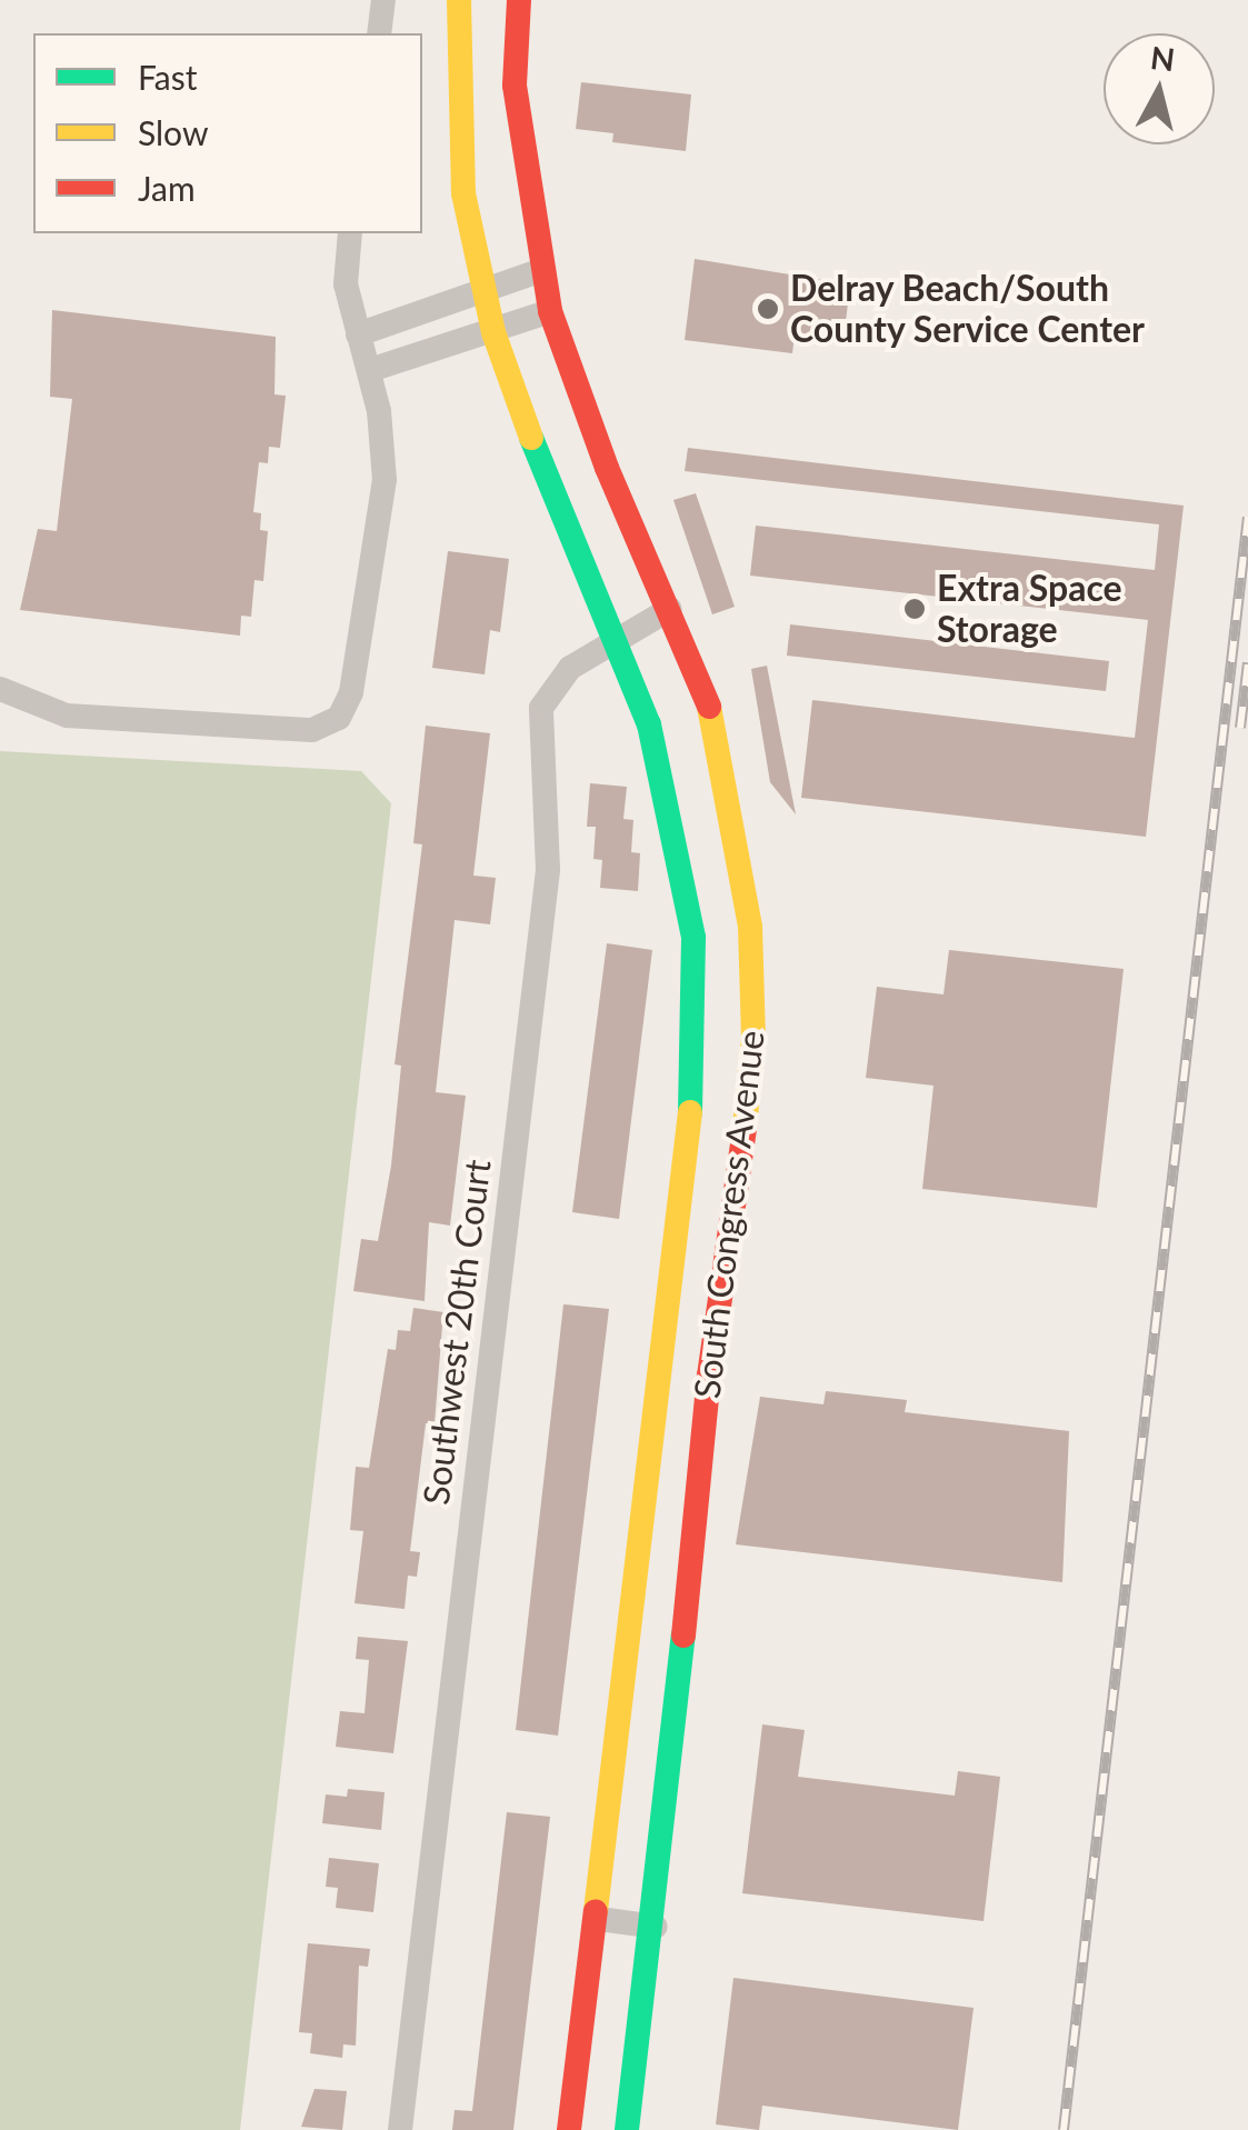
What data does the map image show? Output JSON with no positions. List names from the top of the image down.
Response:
{
  "streets": {
    "main road": ["South Congress Avenue"],
    "street": ["Southwest 20th Court"]
  },
  "crossings": [
    ["South Congress Avenue", "Southwest 20th Court"]
  ],
  "places": ["Delray Beach/South County Service Center", "Extra Space Storage"],
  "legend": ["Fast", "Slow", "Jam"],
  "north": "top"
}
